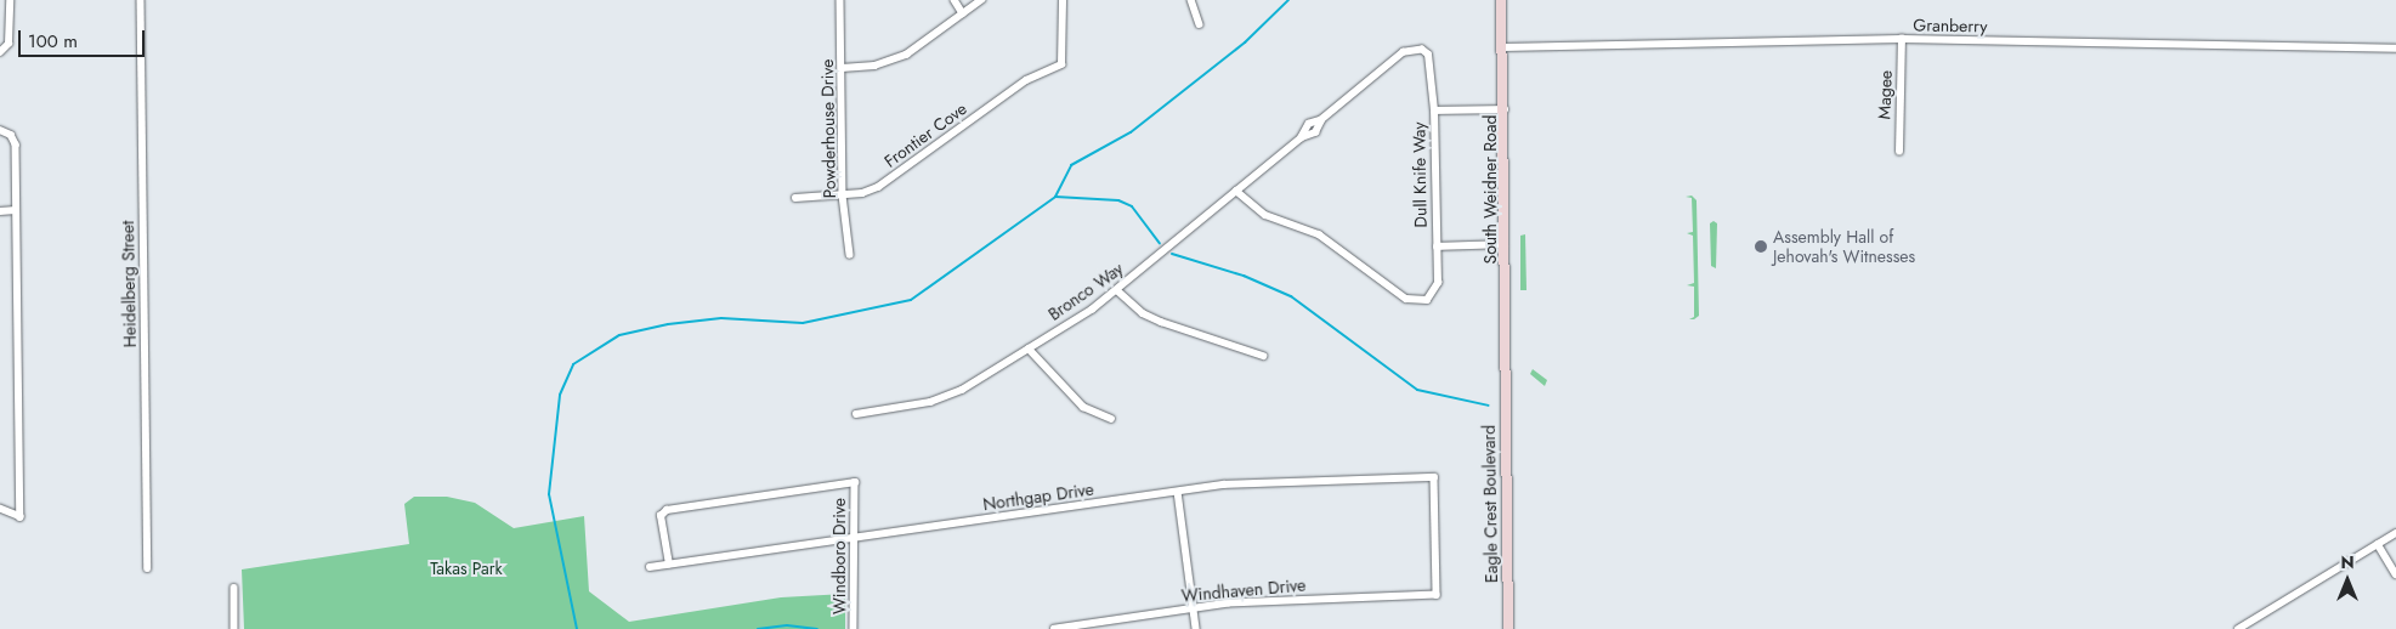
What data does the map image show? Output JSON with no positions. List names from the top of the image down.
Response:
{
  "streets": {
    "main road": ["South Weidner Road", "Eagle Crest Boulevard"],
    "street": [
      "Granberry",
      "Magee",
      "Powderhouse Drive",
      "Frontier Cove",
      "Dull Knife Way",
      "Heidelberg Street",
      "Bronco Way",
      "Northgap Drive",
      "Windboro Drive",
      "Windhaven Drive"
    ]
  },
  "crossings": [
    ["Granberry", "Magee"],
    ["Granberry", "South Weidner Road"],
    ["Powderhouse Drive", "Frontier Cove"],
    ["Dull Knife Way", "Bronco Way"],
    ["South Weidner Road", "Eagle Crest Boulevard"],
    ["Northgap Drive", "Windboro Drive"],
    ["Northgap Drive", "Windhaven Drive"]
  ],
  "parks": ["Takas Park"],
  "places": ["Assembly Hall of Jehovah's Witnesses"],
  "scale_bar": "100 m",
  "north": "top"
}
